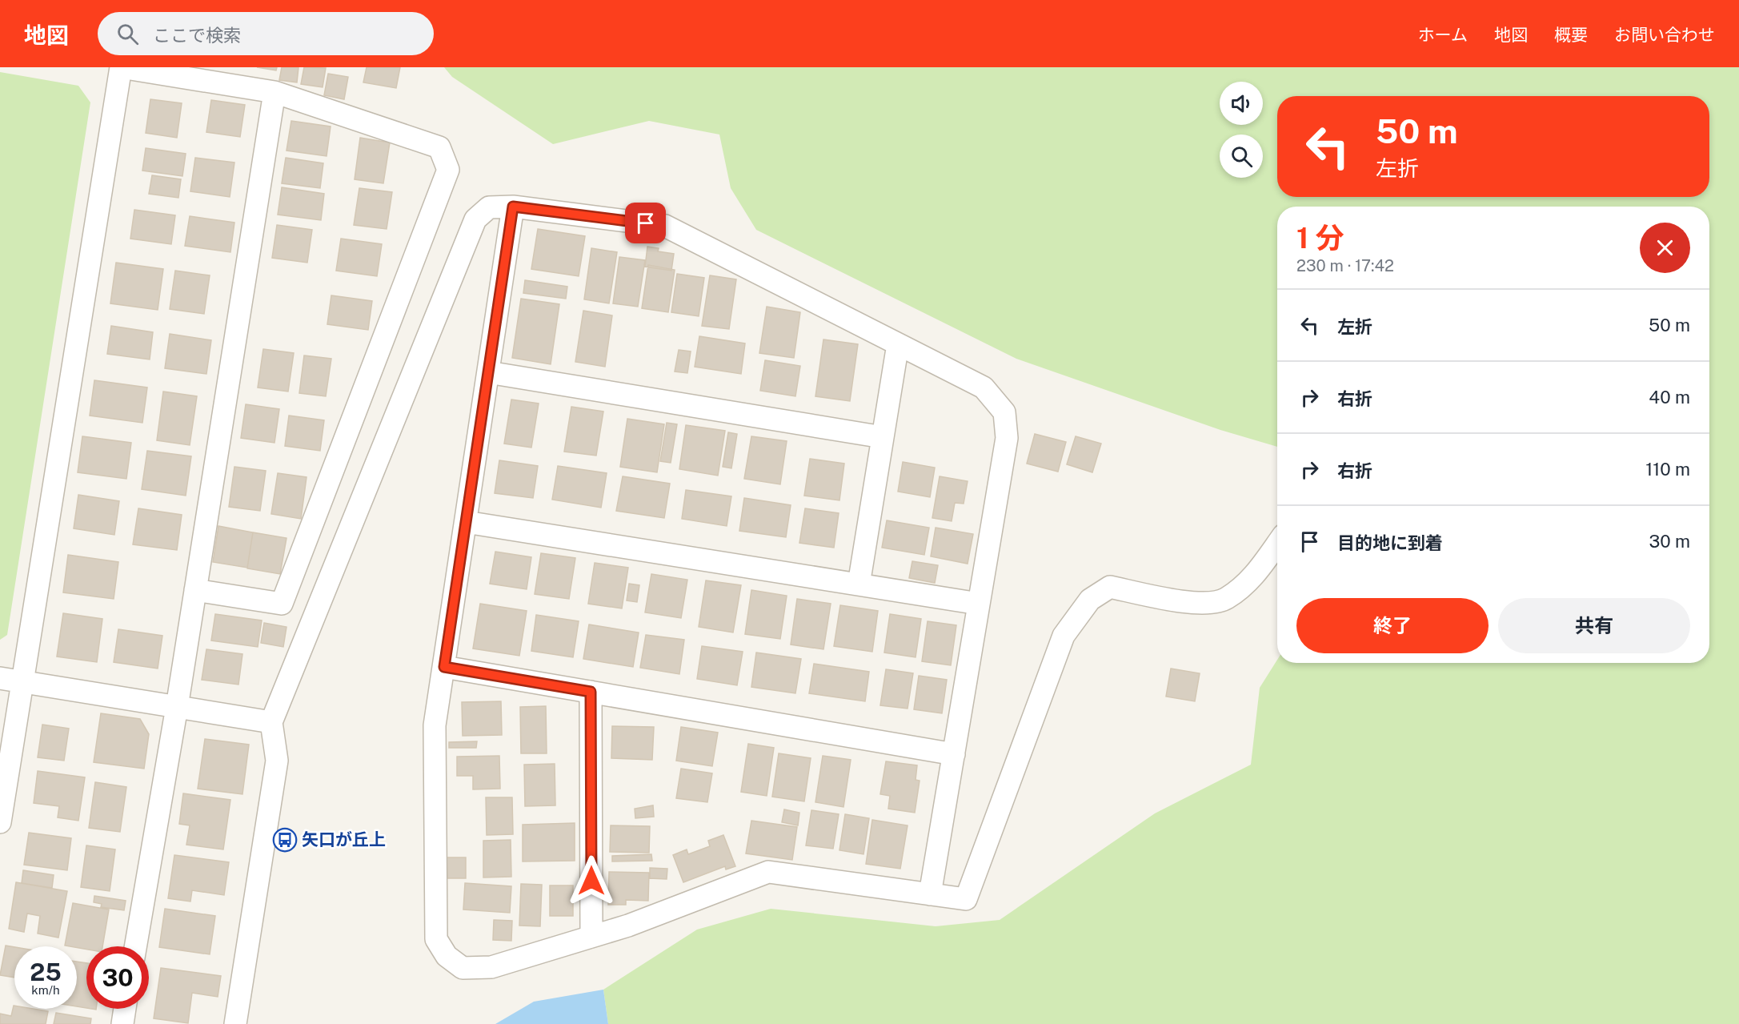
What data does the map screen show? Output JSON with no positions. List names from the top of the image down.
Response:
{
  "places": {
    "bus stop": ["矢口が丘上"]
  },
  "page": {
    "header": "地図",
    "search": "ここで検索",
    "nav": [
      "ホーム",
      "地図",
      "概要",
      "お問い合わせ"
    ],
    "turn": ["50 m", "左折"],
    "heading": ["1 分", "230 m · 17:42"],
    "list": [
      {
        "name": "左折",
        "value": "50 m"
      },
      {
        "name": "右折",
        "value": "40 m"
      },
      {
        "name": "右折",
        "value": "110 m"
      },
      {
        "name": "目的地に到着",
        "value": "30 m"
      }
    ],
    "buttons": ["終了", "共有"],
    "speed": "25 km/h",
    "limit": "30"
  }
}
